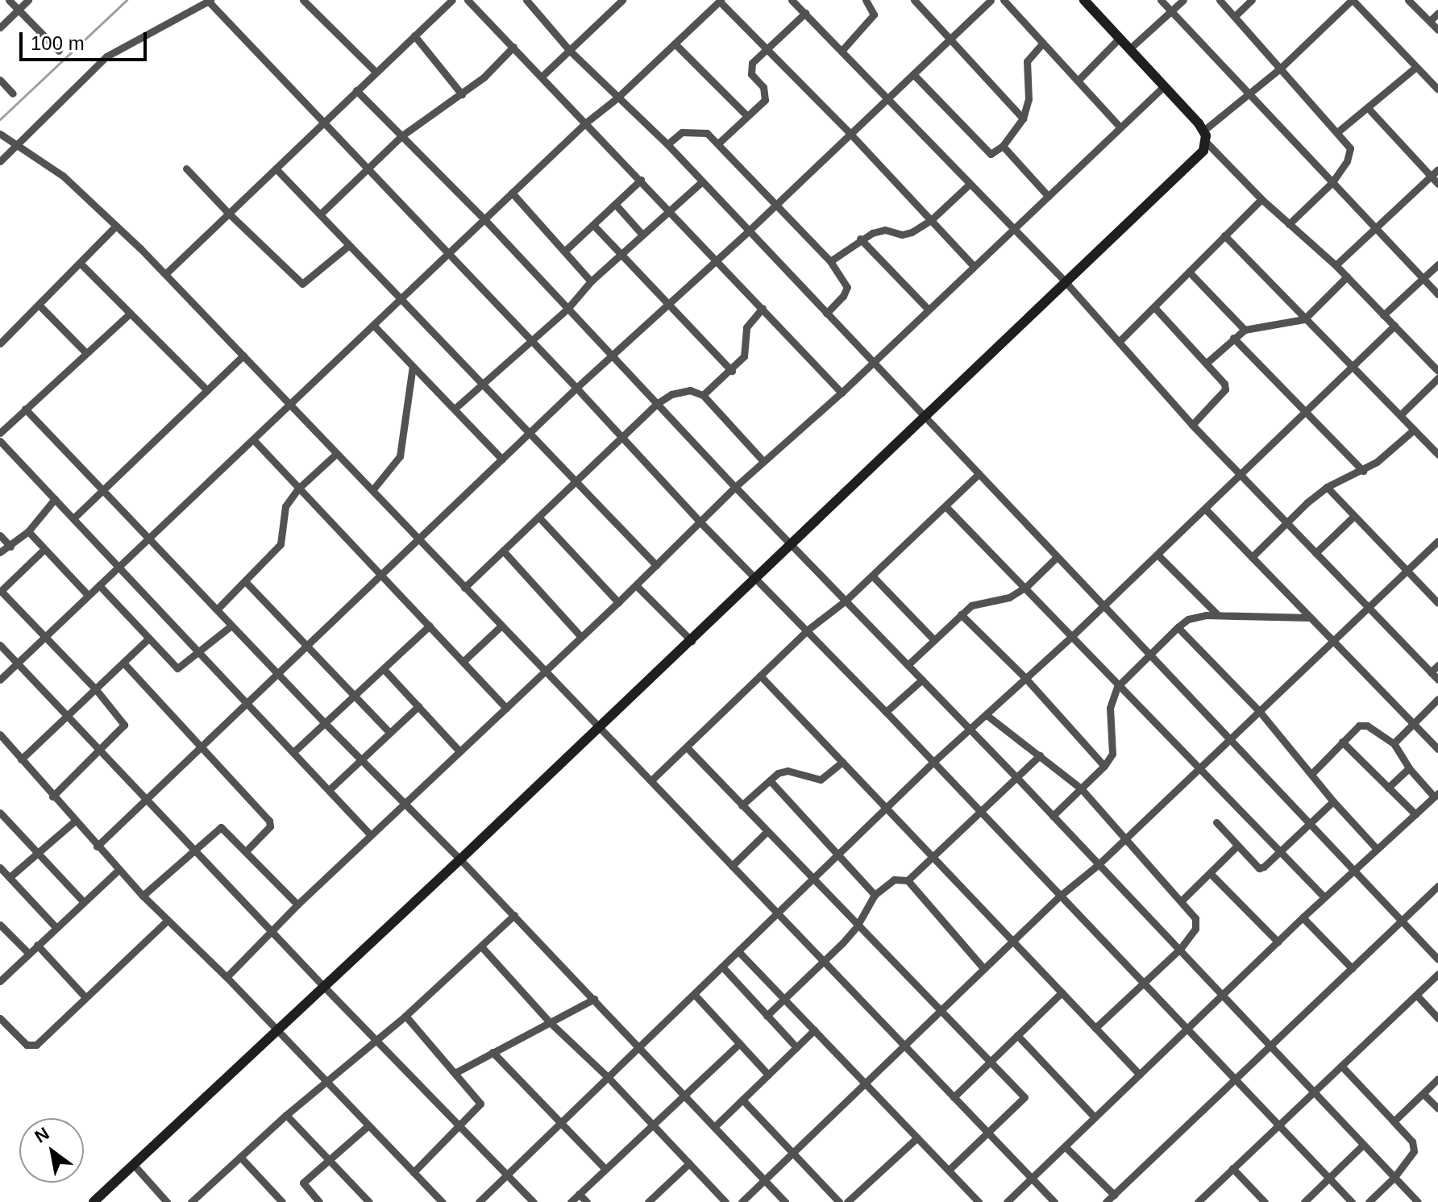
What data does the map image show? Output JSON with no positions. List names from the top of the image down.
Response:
{
  "scale_bar": "100 m",
  "north": "top left"
}
